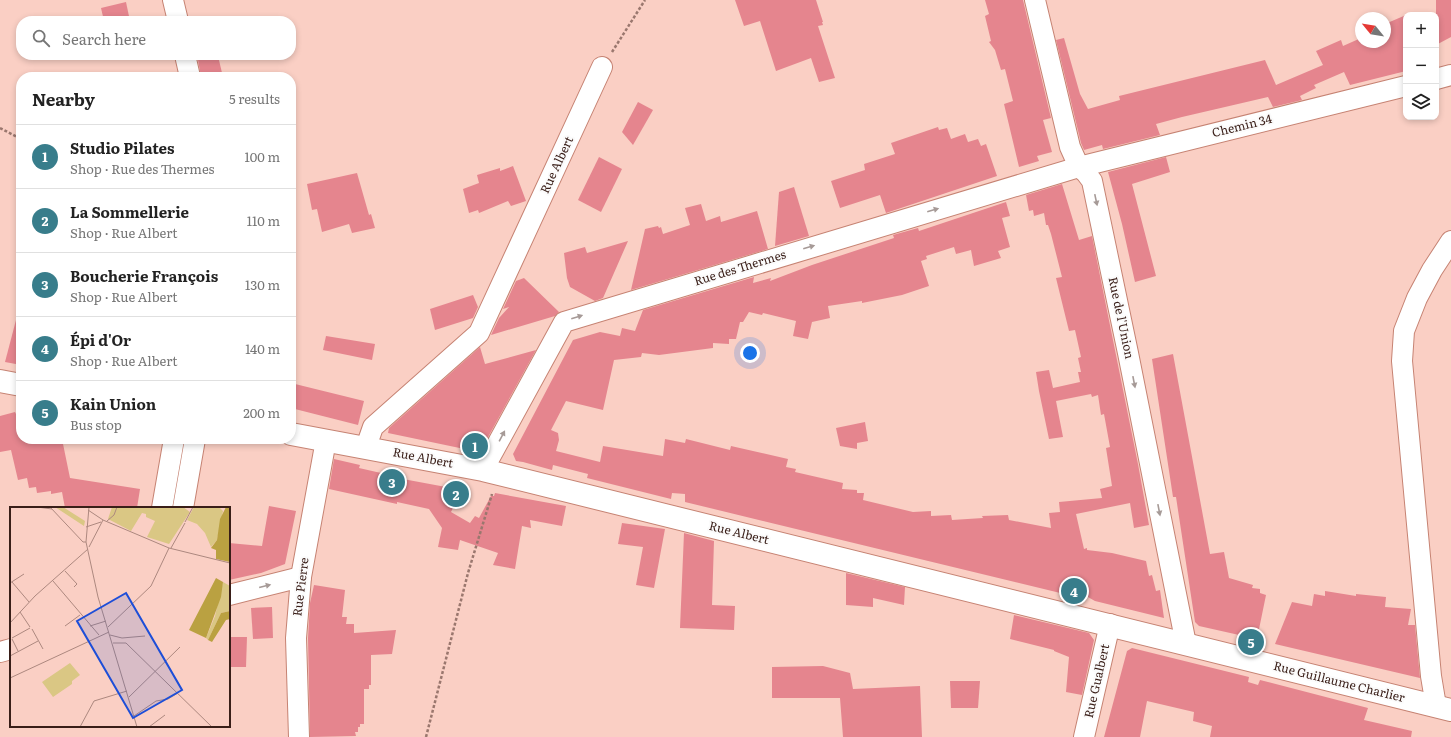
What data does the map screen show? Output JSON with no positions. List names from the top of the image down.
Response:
{
  "streets": {
    "street": [
      "Chemin 34",
      "Rue Albert",
      "Rue des Thermes",
      "Rue de l'Union",
      "Rue Pierre",
      "Rue Gualbert",
      "Rue Guillaume Charlier"
    ]
  },
  "crossings": [
    ["Chemin 34", "Rue des Thermes"],
    ["Chemin 34", "Rue de l'Union"],
    ["Rue Albert", "Rue des Thermes"],
    ["Rue Albert", "Rue Pierre"],
    ["Rue Albert", "Rue Gualbert"],
    ["Rue Albert", "Rue Guillaume Charlier"],
    ["Rue des Thermes", "Rue de l'Union"],
    ["Rue de l'Union", "Rue Guillaume Charlier"],
    ["Rue Gualbert", "Rue Guillaume Charlier"]
  ],
  "one_way": ["Rue des Thermes", "Rue de l'Union"],
  "north": "top left",
  "page": {
    "map_buttons": ["+", "−"],
    "search": "Search here",
    "heading": ["Nearby", "5 results"],
    "list": [
      {
        "mark": "1",
        "name": "Studio Pilates",
        "note": "Shop · Rue des Thermes",
        "value": "100 m"
      },
      {
        "mark": "2",
        "name": "La Sommellerie",
        "note": "Shop · Rue Albert",
        "value": "110 m"
      },
      {
        "mark": "3",
        "name": "Boucherie François",
        "note": "Shop · Rue Albert",
        "value": "130 m"
      },
      {
        "mark": "4",
        "name": "Épi d'Or",
        "note": "Shop · Rue Albert",
        "value": "140 m"
      },
      {
        "mark": "5",
        "name": "Kain Union",
        "note": "Bus stop",
        "value": "200 m"
      }
    ],
    "pins": [
      "1",
      "3",
      "2",
      "4",
      "5"
    ]
  }
}
